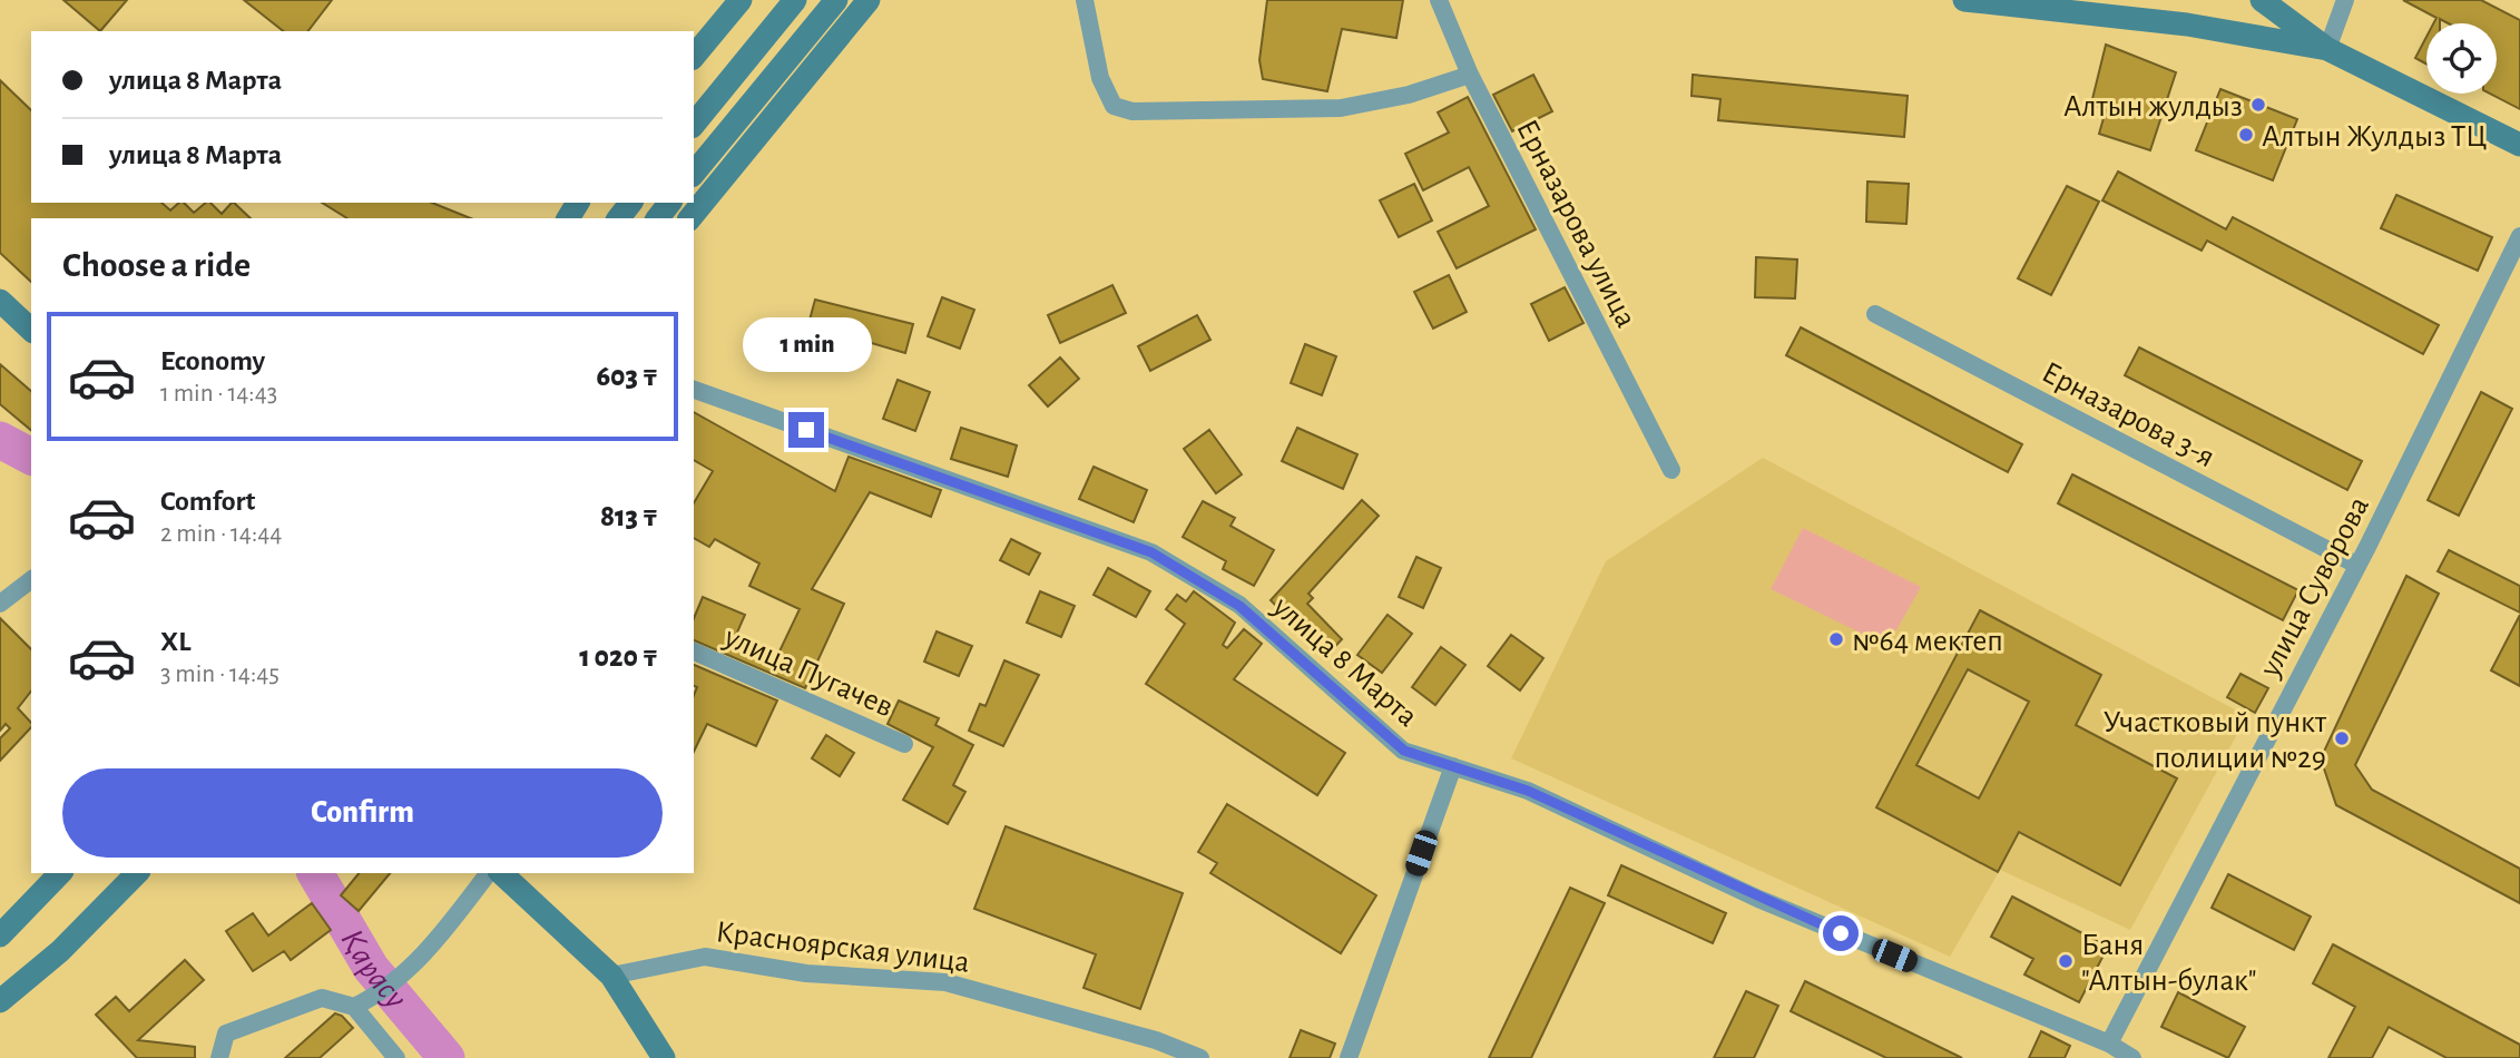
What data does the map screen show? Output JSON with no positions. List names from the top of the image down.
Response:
{
  "streets": {
    "street": [
      "Ерназарова улица",
      "Ерназарова 3-я",
      "улица Суворова",
      "улица 8 Марта",
      "улица Пугачев",
      "Красноярская улица"
    ]
  },
  "crossings": [
    ["Ерназарова 3-я", "улица Суворова"],
    ["улица Суворова", "улица 8 Марта"]
  ],
  "water": ["Қарасу"],
  "places": [
    "Алтын жулдыз",
    "Алтын Жулдыз ТЦ",
    "№64 мектеп",
    "Участковый пункт полиции №29",
    "Баня \"Алтын-булак\""
  ],
  "page": {
    "banner": ["улица 8 Марта", "улица 8 Марта"],
    "heading": "Choose a ride",
    "list": [
      {
        "name": "Economy",
        "note": "1 min · 14:43",
        "value": "603 ₸"
      },
      {
        "name": "Comfort",
        "note": "2 min · 14:44",
        "value": "813 ₸"
      },
      {
        "name": "XL",
        "note": "3 min · 14:45",
        "value": "1 020 ₸"
      }
    ],
    "bubble": "1 min",
    "buttons": "Confirm"
  }
}
